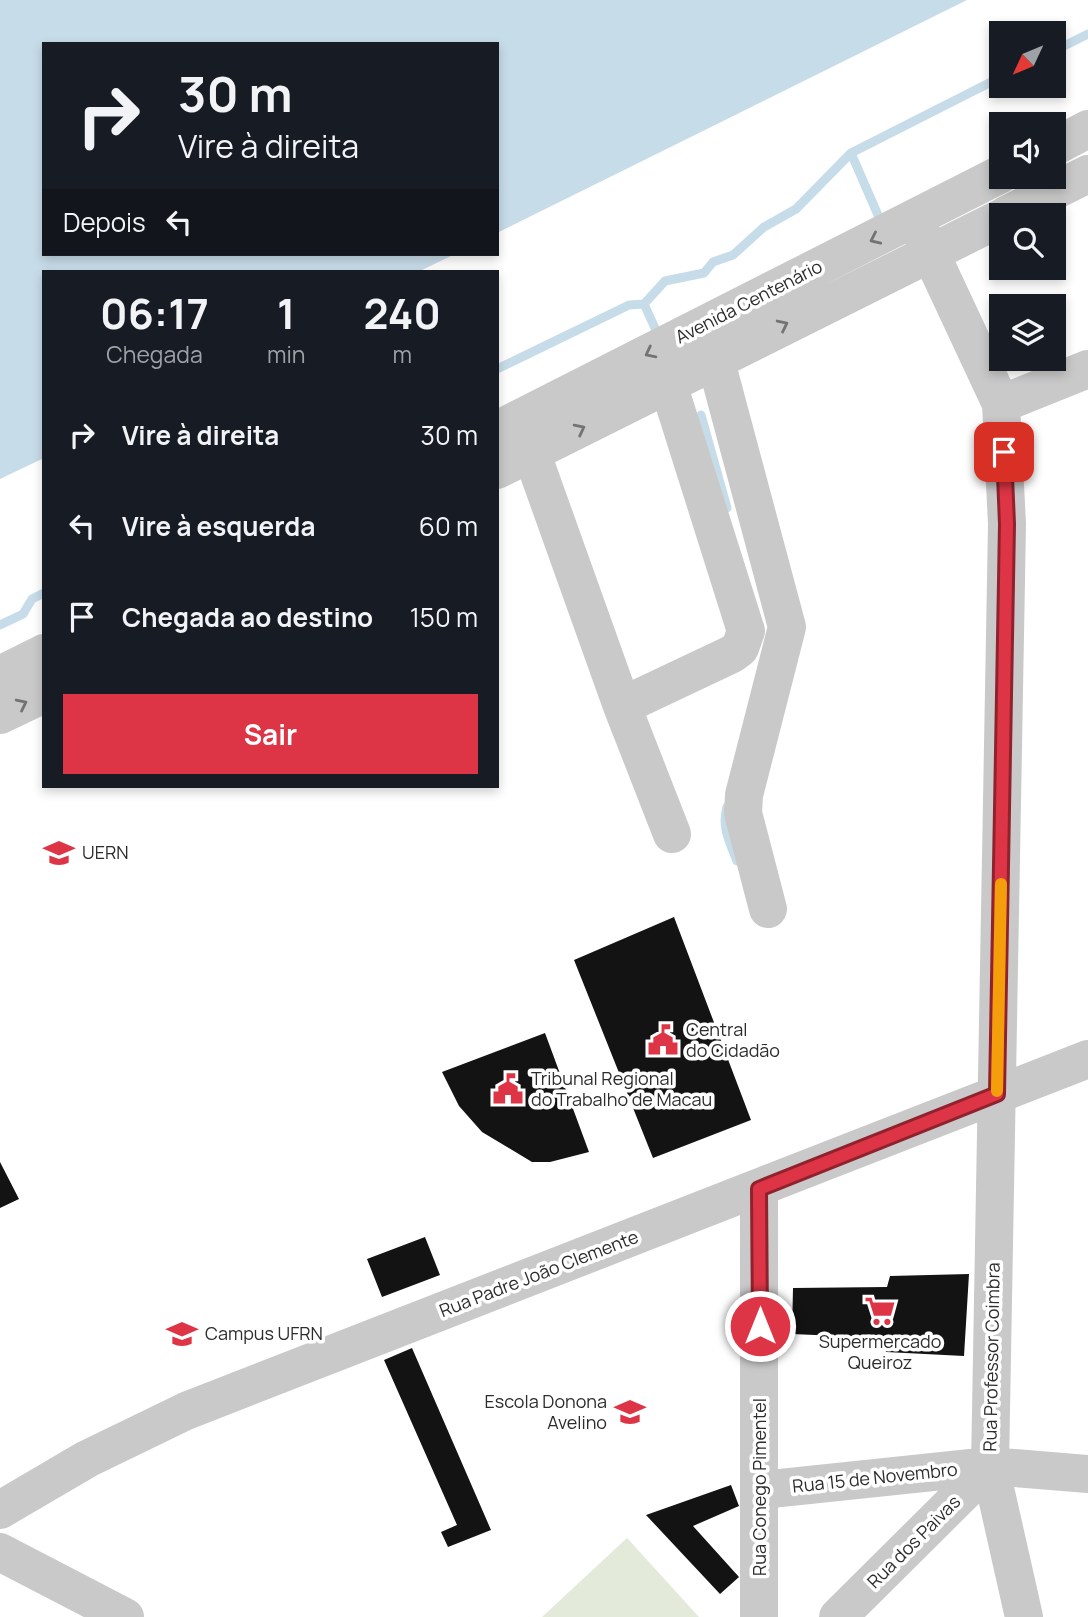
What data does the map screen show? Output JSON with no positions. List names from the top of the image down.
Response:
{
  "streets": {
    "street": [
      "Avenida Centenário",
      "Rua Padre João Clemente",
      "Rua Professor Coimbra",
      "Rua 15 de Novembro",
      "Rua Conego Pimentel",
      "Rua dos Paivas"
    ]
  },
  "crossings": [
    ["Rua Padre João Clemente", "Rua Professor Coimbra"],
    ["Rua Padre João Clemente", "Rua Conego Pimentel"],
    ["Rua Professor Coimbra", "Rua 15 de Novembro"],
    ["Rua Professor Coimbra", "Rua dos Paivas"],
    ["Rua 15 de Novembro", "Rua Conego Pimentel"],
    ["Rua 15 de Novembro", "Rua dos Paivas"]
  ],
  "places": {
    "school or university": ["UERN", "Campus UFRN", "Escola Donona Avelino"],
    "public building": ["Central do Cidadão", "Tribunal Regional do Trabalho de Macau"],
    "supermarket": ["Supermercado Queiroz"]
  },
  "north": "bottom left",
  "page": {
    "turn": ["30 m", "Vire à direita"],
    "then": "Depois",
    "eta": [
      "06:17",
      "Chegada",
      "1",
      "min",
      "240",
      "m"
    ],
    "list": [
      {
        "name": "Vire à direita",
        "value": "30 m"
      },
      {
        "name": "Vire à esquerda",
        "value": "60 m"
      },
      {
        "name": "Chegada ao destino",
        "value": "150 m"
      }
    ],
    "buttons": "Sair"
  }
}
